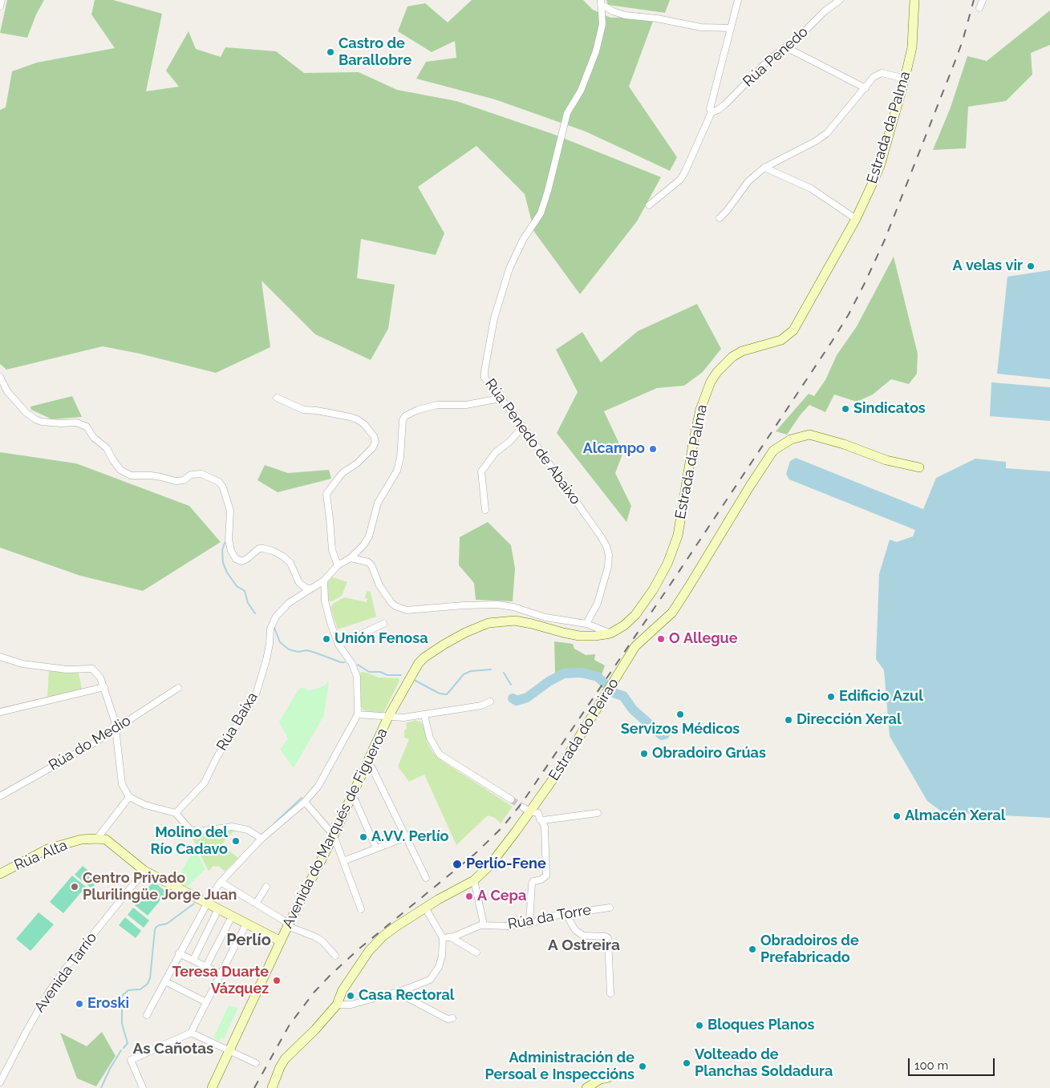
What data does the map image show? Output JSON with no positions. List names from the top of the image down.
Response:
{
  "streets": {
    "street": [
      "Rúa Penedo",
      "Estrada da Palma",
      "Rúa Penedo de Abaixo",
      "Rúa Baixa",
      "Estrada do Peirao",
      "Rúa do Medio",
      "Avenida do Marqués de Figueroa",
      "Rúa Alta",
      "Rúa da Torre",
      "Avenida Tarrío"
    ]
  },
  "crossings": [
    ["Estrada da Palma", "Avenida do Marqués de Figueroa"],
    ["Rúa Penedo de Abaixo", "Rúa Baixa"],
    ["Avenida do Marqués de Figueroa", "Rúa Alta"],
    ["Rúa Alta", "Avenida Tarrío"]
  ],
  "districts": ["Perlío", "A Ostreira", "As Cañotas"],
  "places": [
    "Castro de Barallobre",
    "A velas vir",
    "Sindicatos",
    "Alcampo",
    "Unión Fenosa",
    "O Allegue",
    "Edificio Azul",
    "Servizos Médicos",
    "Dirección Xeral",
    "Obradoiro Grúas",
    "Almacén Xeral",
    "A.VV. Perlío",
    "Molino del Río Cadavo",
    "Perlío-Fene",
    "Centro Privado Plurilingüe Jorge Juan",
    "A Cepa",
    "Obradoiros de Prefabricado",
    "Teresa Duarte Vázquez",
    "Casa Rectoral",
    "Eroski",
    "Bloques Planos",
    "Volteado de Planchas Soldadura",
    "Administración de Persoal e Inspeccións"
  ],
  "scale_bar": "100 m"
}
